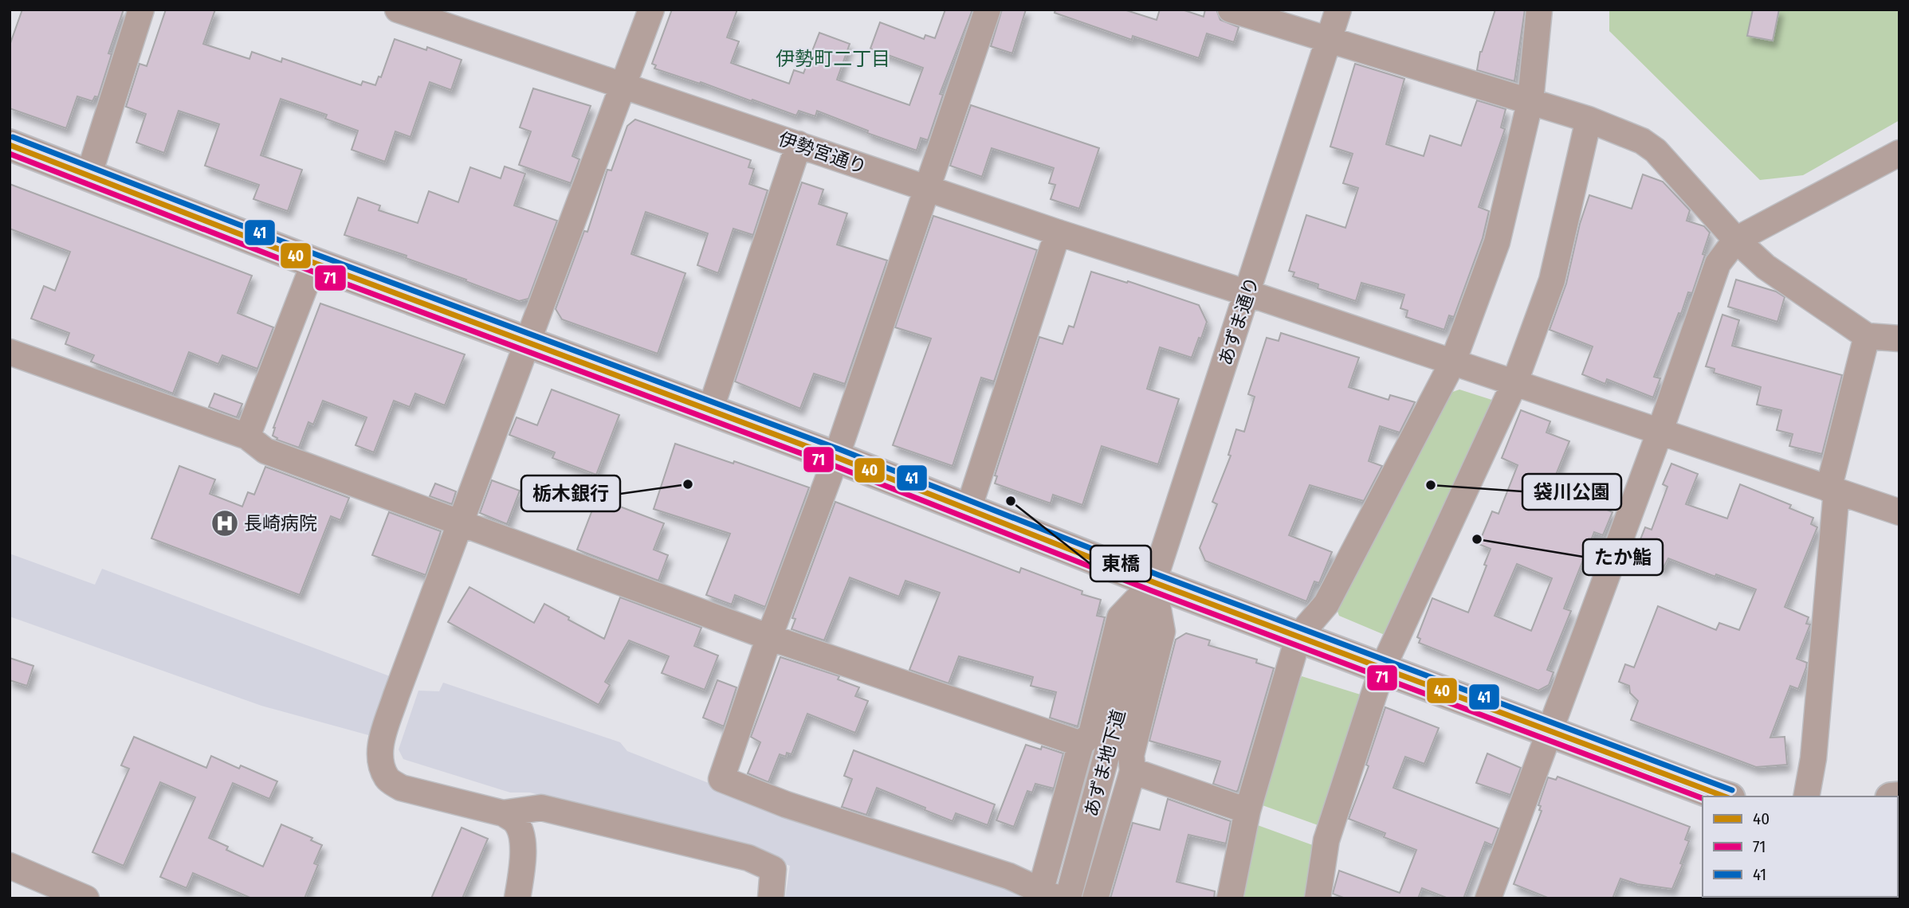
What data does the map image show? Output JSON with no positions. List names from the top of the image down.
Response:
{
  "streets": {
    "street": ["伊勢宮通り", "あずま通り", "あずま地下道"]
  },
  "crossings": [
    ["伊勢宮通り", "あずま通り"],
    ["あずま通り", "あずま地下道"]
  ],
  "districts": ["伊勢町二丁目"],
  "places": {
    "other": [
      "栃木銀行",
      "袋川公園",
      "東橋",
      "たか鮨"
    ],
    "hospital": ["長崎病院"]
  },
  "lines": ["transit line 41", "transit line 40", "transit line 71"],
  "legend": ["40", "71", "41"]
}
